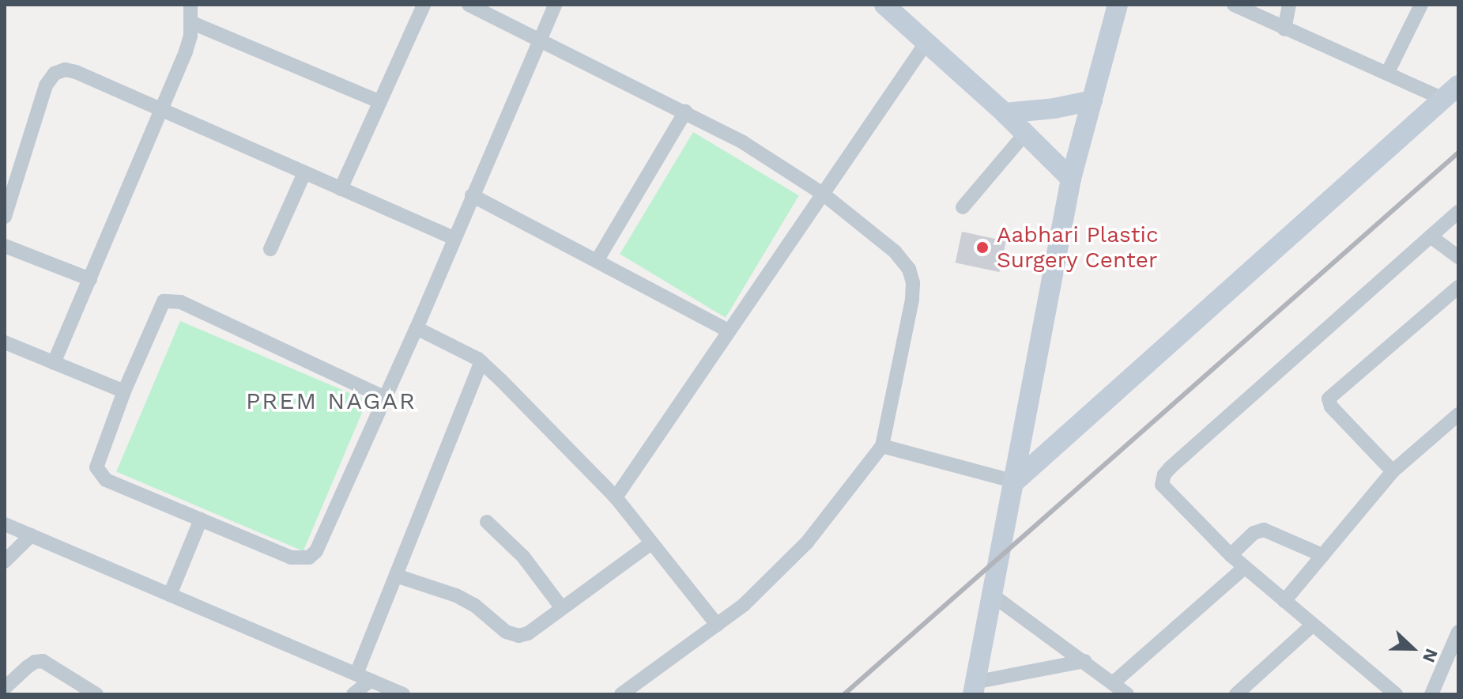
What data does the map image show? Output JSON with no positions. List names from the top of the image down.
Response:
{
  "districts": ["PREM NAGAR"],
  "places": ["Aabhari Plastic Surgery Center"],
  "north": "right"
}
